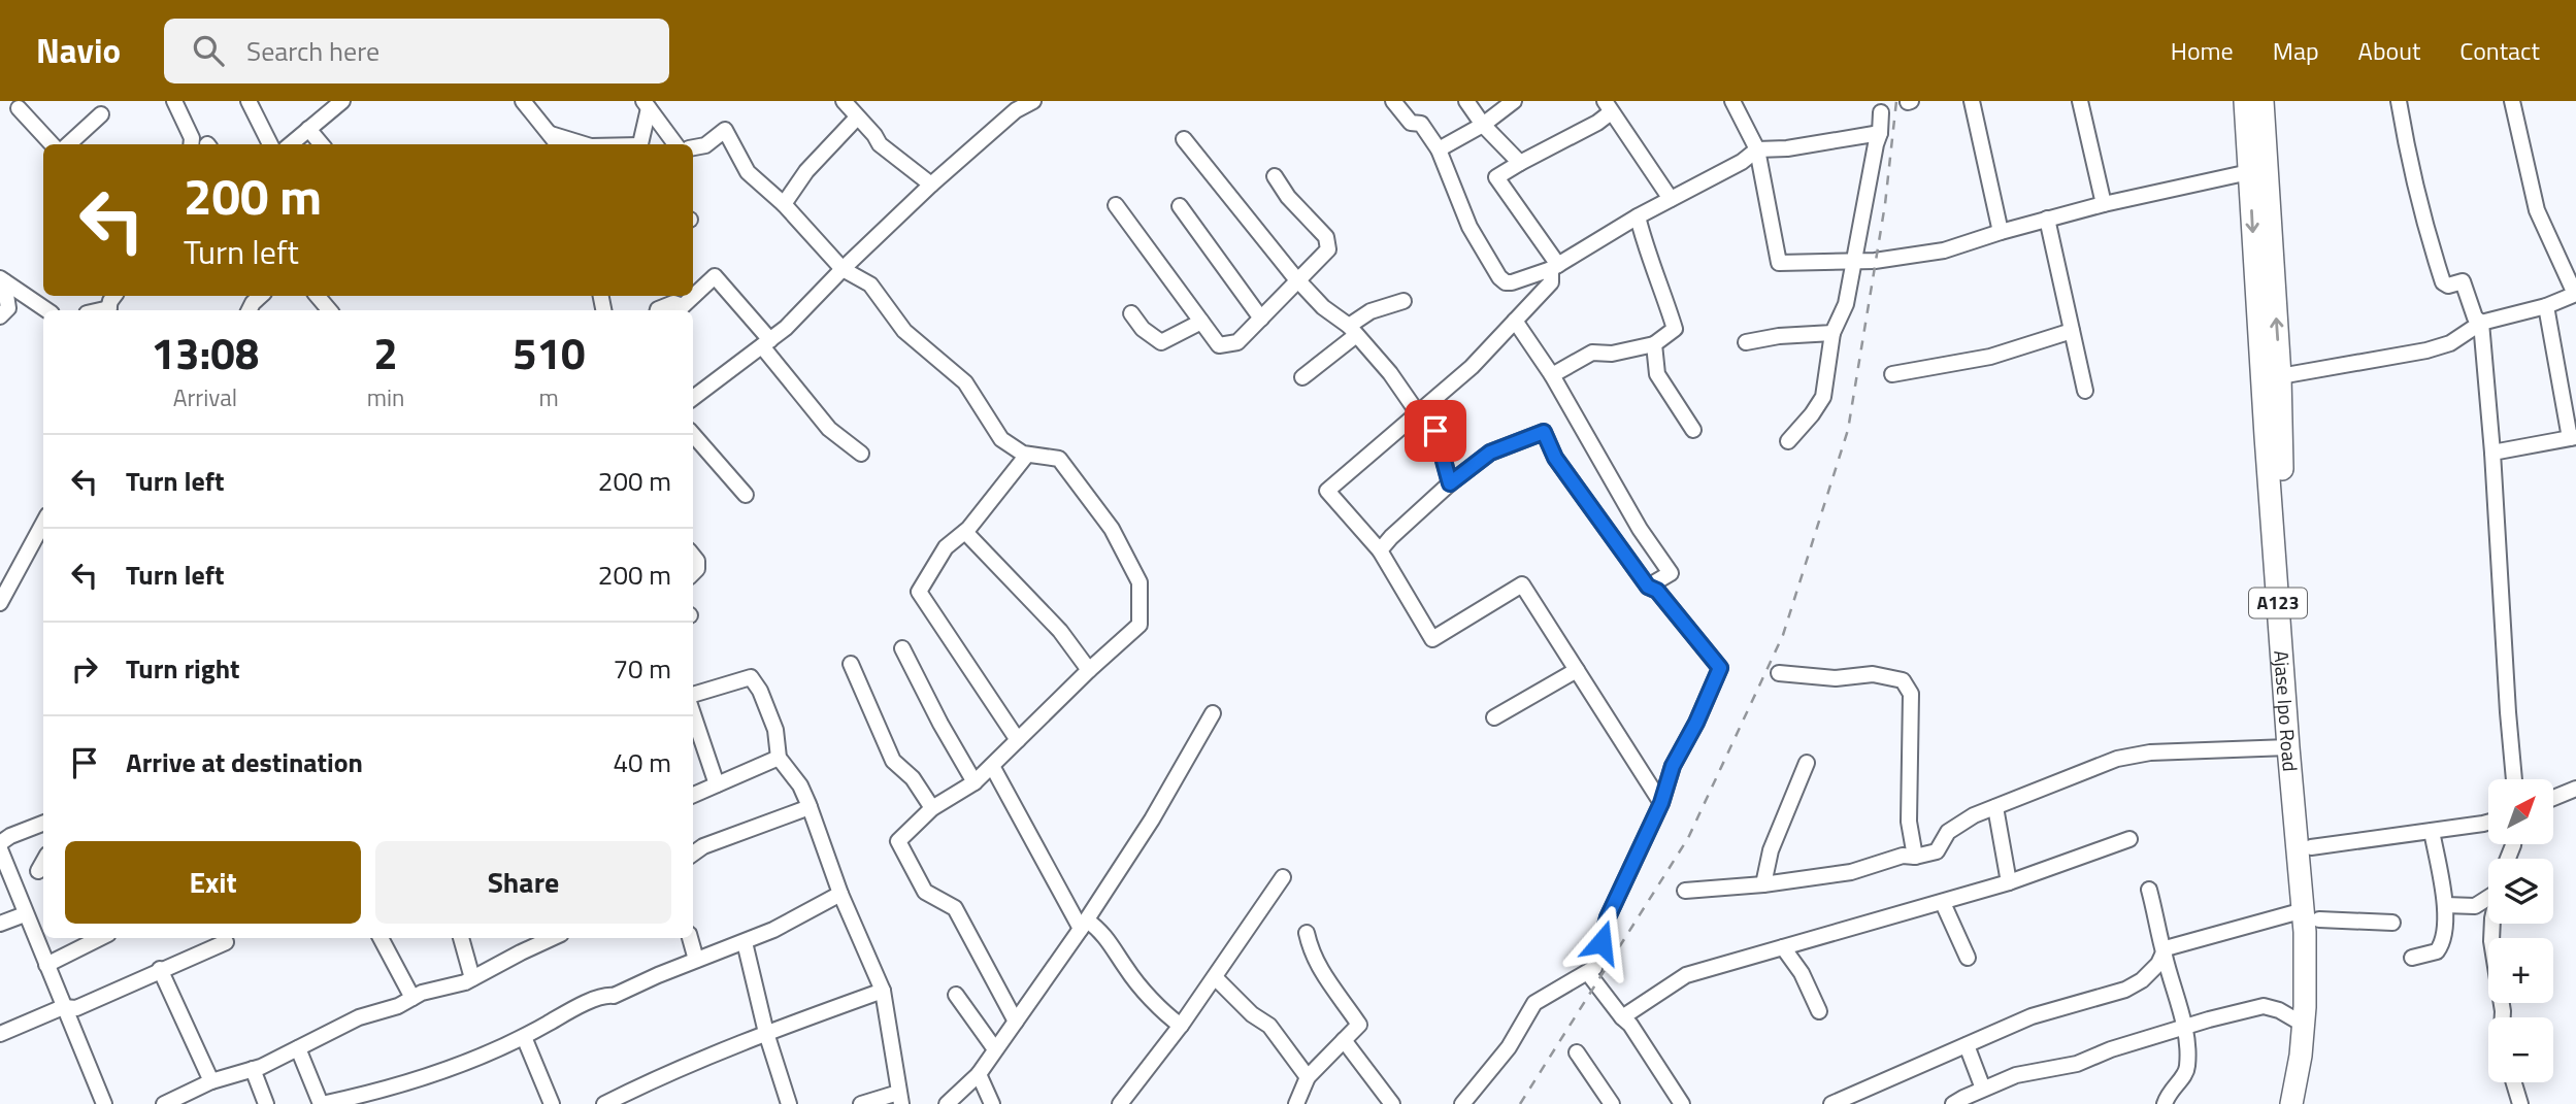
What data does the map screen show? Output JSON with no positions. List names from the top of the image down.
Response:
{
  "streets": {
    "highway": ["A123", "Ajase Ipo Road"]
  },
  "north": "top right",
  "page": {
    "header": "Navio",
    "search": "Search here",
    "nav": [
      "Home",
      "Map",
      "About",
      "Contact"
    ],
    "turn": ["200 m", "Turn left"],
    "eta": [
      "13:08",
      "Arrival",
      "2",
      "min",
      "510",
      "m"
    ],
    "list": [
      {
        "name": "Turn left",
        "value": "200 m"
      },
      {
        "name": "Turn left",
        "value": "200 m"
      },
      {
        "name": "Turn right",
        "value": "70 m"
      },
      {
        "name": "Arrive at destination",
        "value": "40 m"
      }
    ],
    "map_buttons": ["+", "−"],
    "buttons": ["Exit", "Share"]
  }
}
